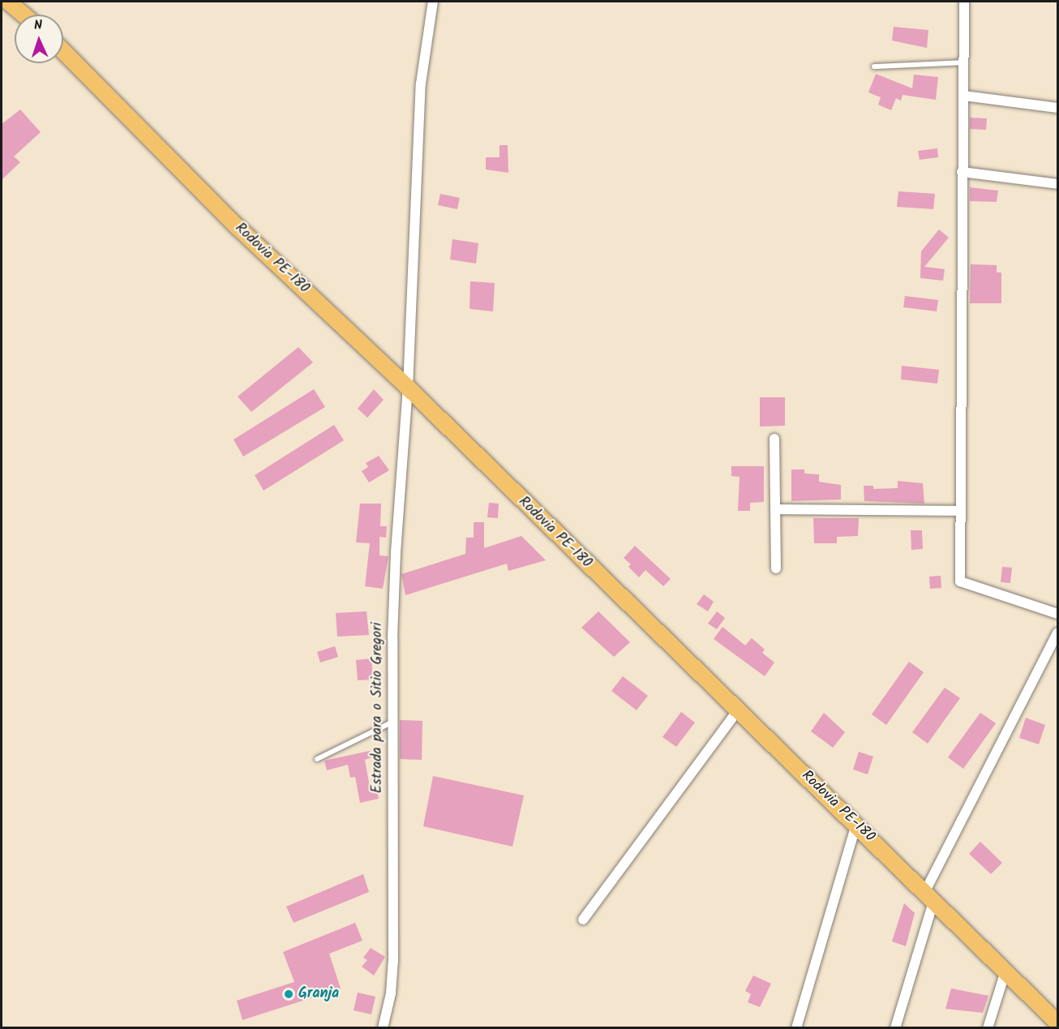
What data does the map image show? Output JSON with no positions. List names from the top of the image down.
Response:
{
  "streets": {
    "main road": ["Rodovia PE-180"],
    "street": ["Estrada para o Sitio Gregori"]
  },
  "crossings": [
    ["Rodovia PE-180", "Estrada para o Sitio Gregori"]
  ],
  "places": ["Granja"],
  "north": "top"
}
